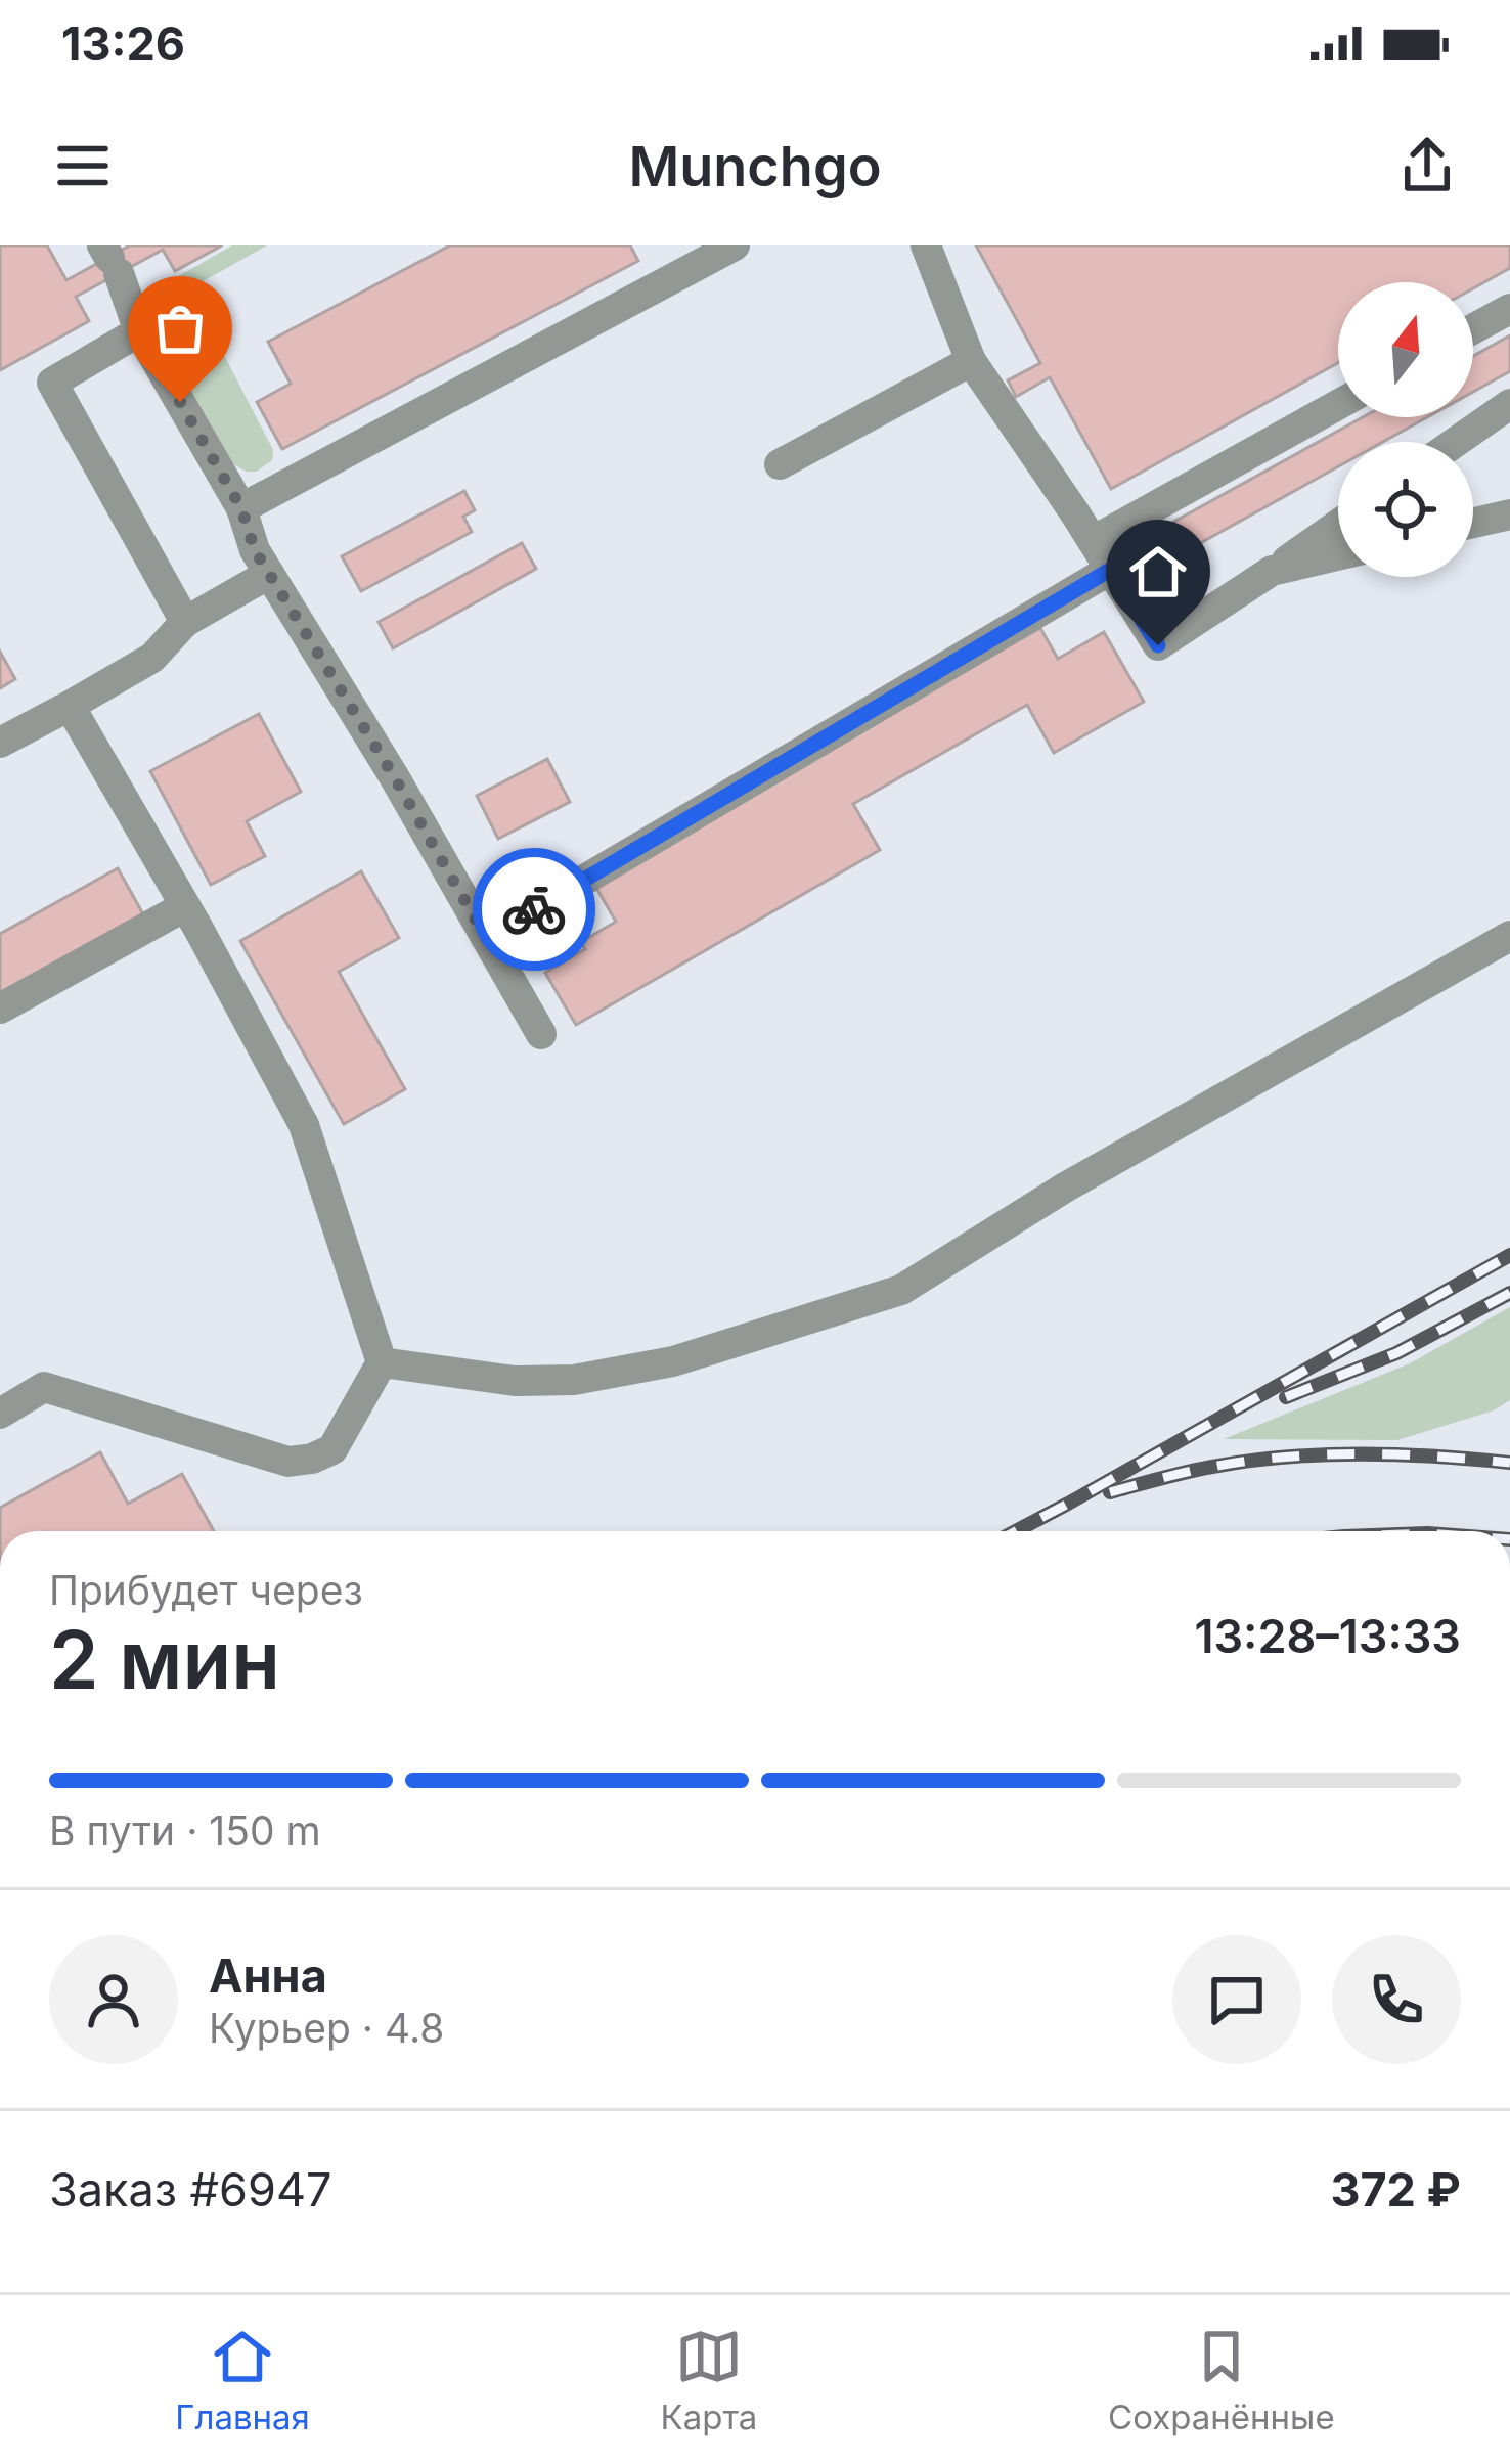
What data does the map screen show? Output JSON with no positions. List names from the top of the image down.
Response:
{
  "north": "top",
  "page": {
    "status": "13:26",
    "header": "Munchgo",
    "heading": ["2 мин", "Прибудет через", "13:28–13:33"],
    "panel": [
      "Анна",
      "Курьер · 4.8",
      "Заказ #6947",
      "372 ₽"
    ],
    "bar": "В пути · 150 m",
    "tabs": ["Главная", "Карта", "Сохранённые"]
  }
}
